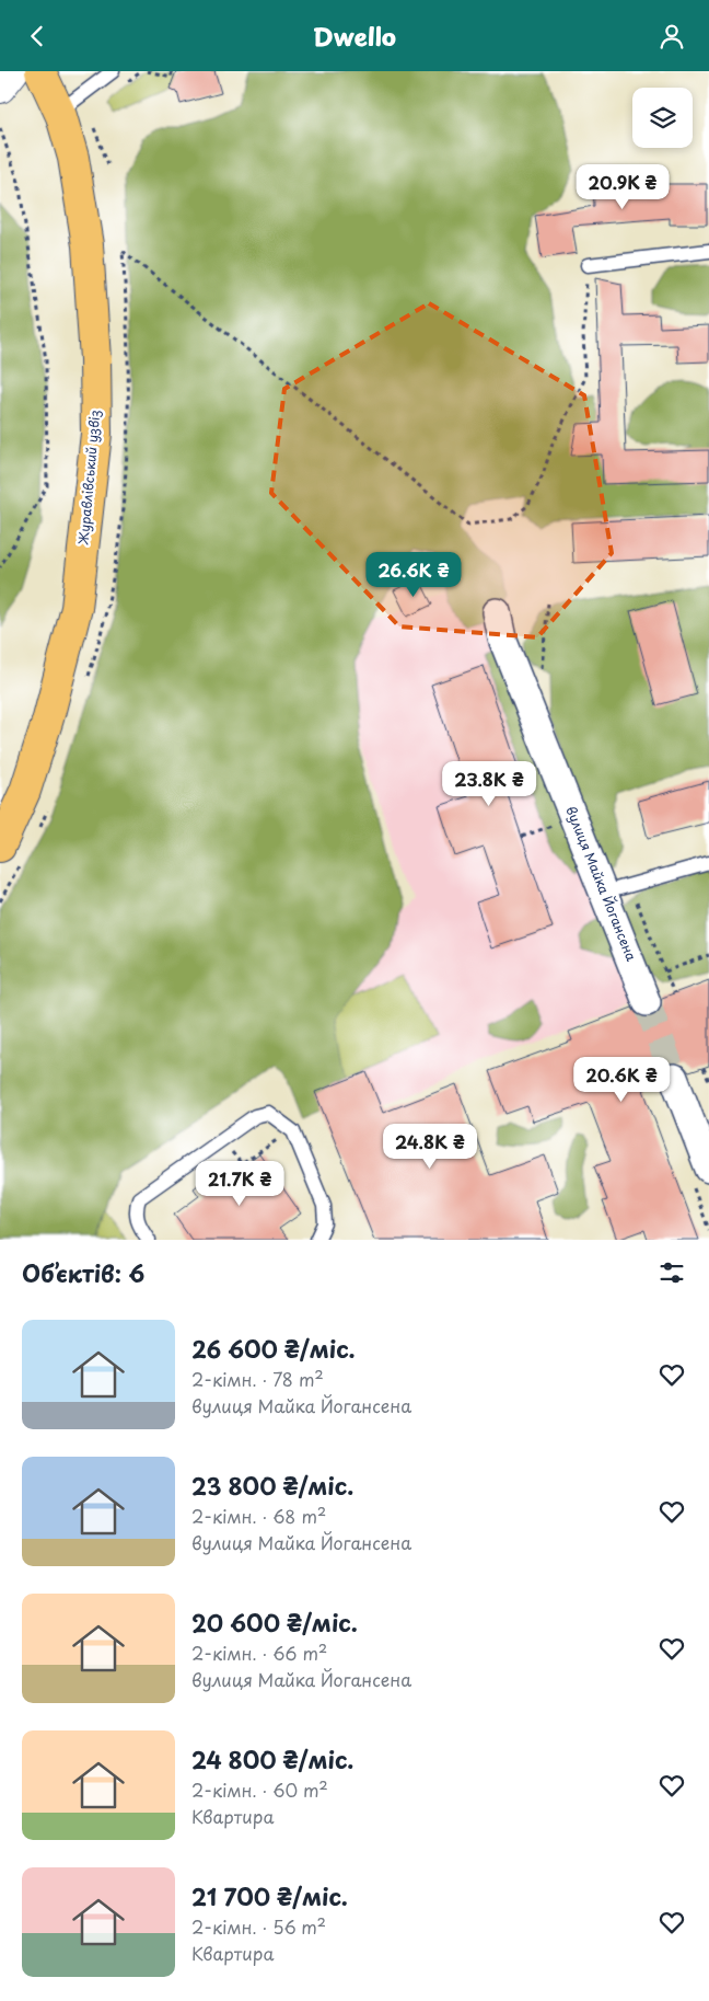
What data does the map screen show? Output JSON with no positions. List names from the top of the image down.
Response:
{
  "streets": {
    "main road": ["Журавлівський узвіз"],
    "street": ["вулиця Майка Йогансена"]
  },
  "page": {
    "header": "Dwello",
    "price": [
      "20.9K ₴",
      "26.6K ₴",
      "23.8K ₴",
      "20.6K ₴",
      "24.8K ₴",
      "21.7K ₴"
    ],
    "heading": "Об’єктів: 6",
    "list": [
      {
        "name": "26 600 ₴/міс.",
        "note": "2-кімн. · 78 m² · вулиця Майка Йогансена"
      },
      {
        "name": "23 800 ₴/міс.",
        "note": "2-кімн. · 68 m² · вулиця Майка Йогансена"
      },
      {
        "name": "20 600 ₴/міс.",
        "note": "2-кімн. · 66 m² · вулиця Майка Йогансена"
      },
      {
        "name": "24 800 ₴/міс.",
        "note": "2-кімн. · 60 m² · Квартира"
      },
      {
        "name": "21 700 ₴/міс.",
        "note": "2-кімн. · 56 m² · Квартира"
      }
    ]
  }
}
